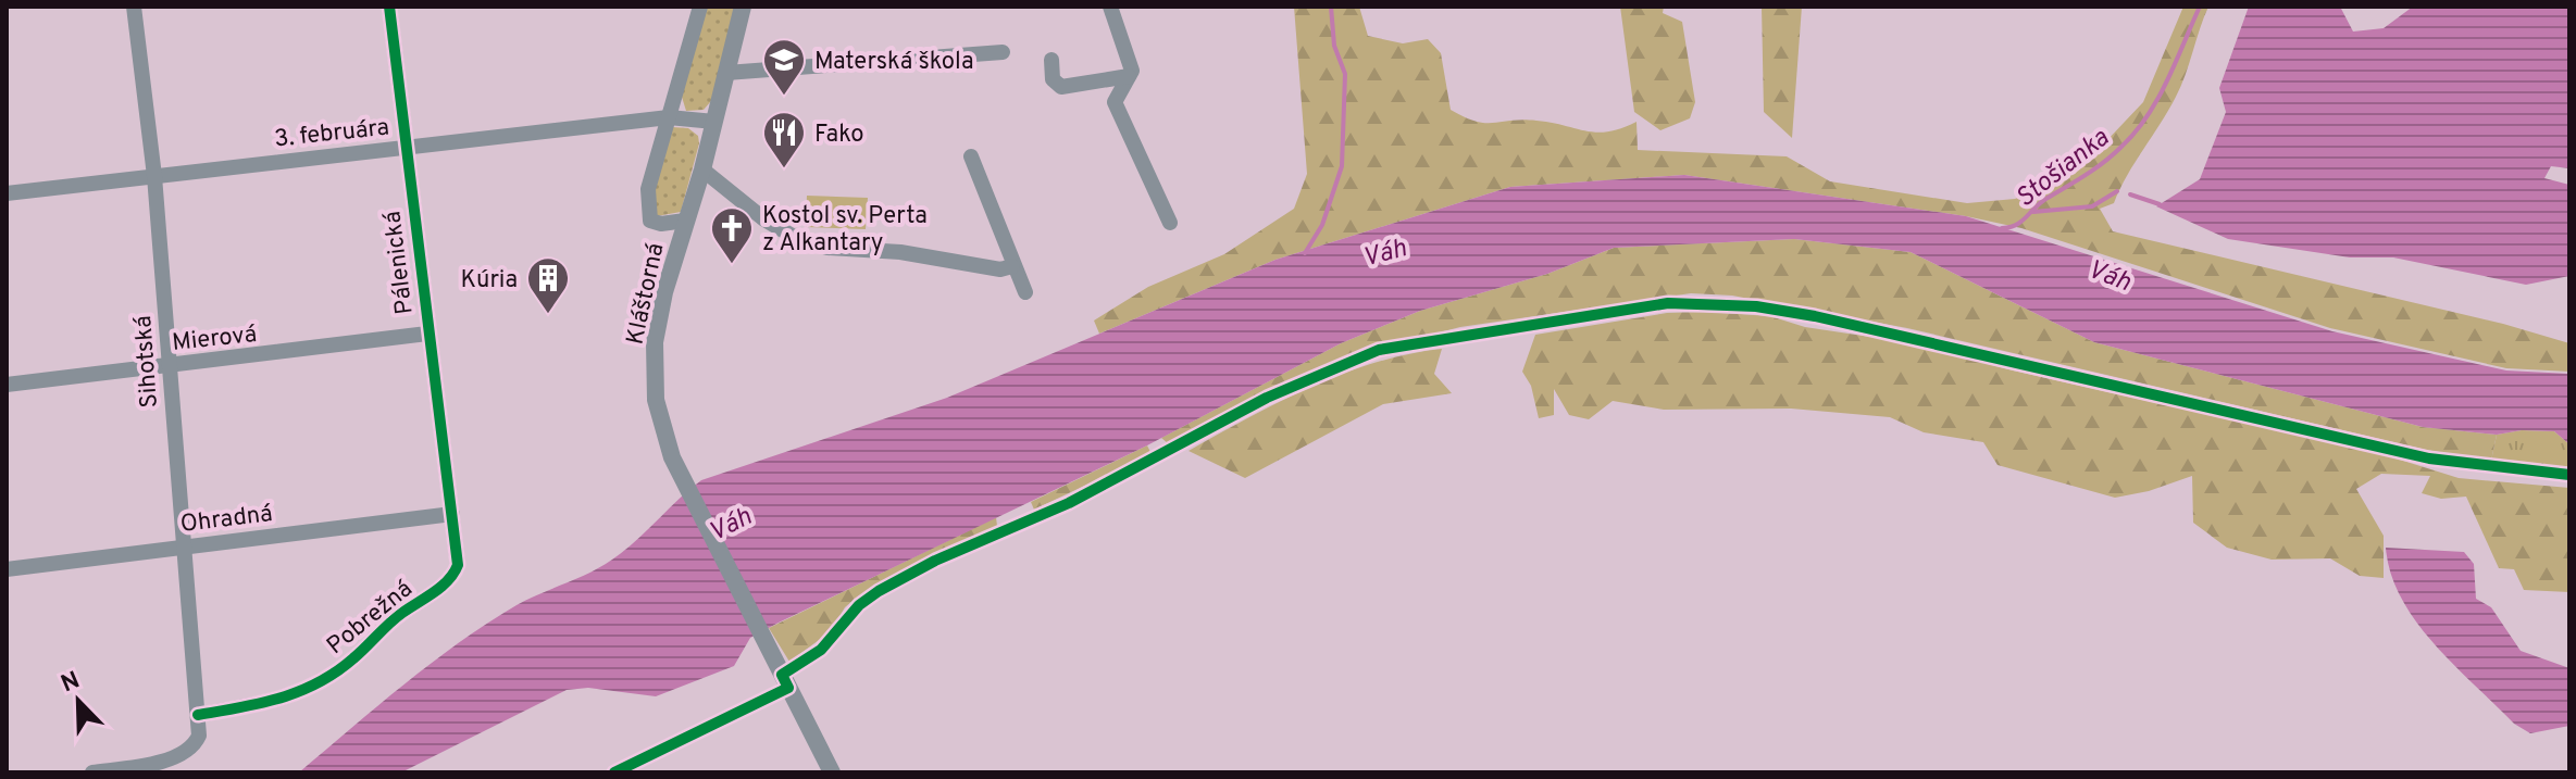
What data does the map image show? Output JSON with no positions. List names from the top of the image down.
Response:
{
  "streets": {
    "street": [
      "3. februára",
      "Pálenická",
      "Kláštorná",
      "Mierová",
      "Sihotská",
      "Ohradná",
      "Pobrežná"
    ]
  },
  "crossings": [
    ["3. februára", "Pálenická"],
    ["3. februára", "Kláštorná"],
    ["3. februára", "Sihotská"],
    ["Pálenická", "Mierová"],
    ["Pálenická", "Ohradná"],
    ["Pálenická", "Pobrežná"],
    ["Mierová", "Sihotská"],
    ["Sihotská", "Ohradná"],
    ["Sihotská", "Pobrežná"],
    ["Ohradná", "Pobrežná"]
  ],
  "water": ["Stošianka", "Váh"],
  "places": {
    "school or university": ["Materská škola"],
    "restaurant": ["Fako"],
    "church": ["Kostol sv. Perta z Alkantary"],
    "building": ["Kúria"]
  },
  "north": "top left"
}
